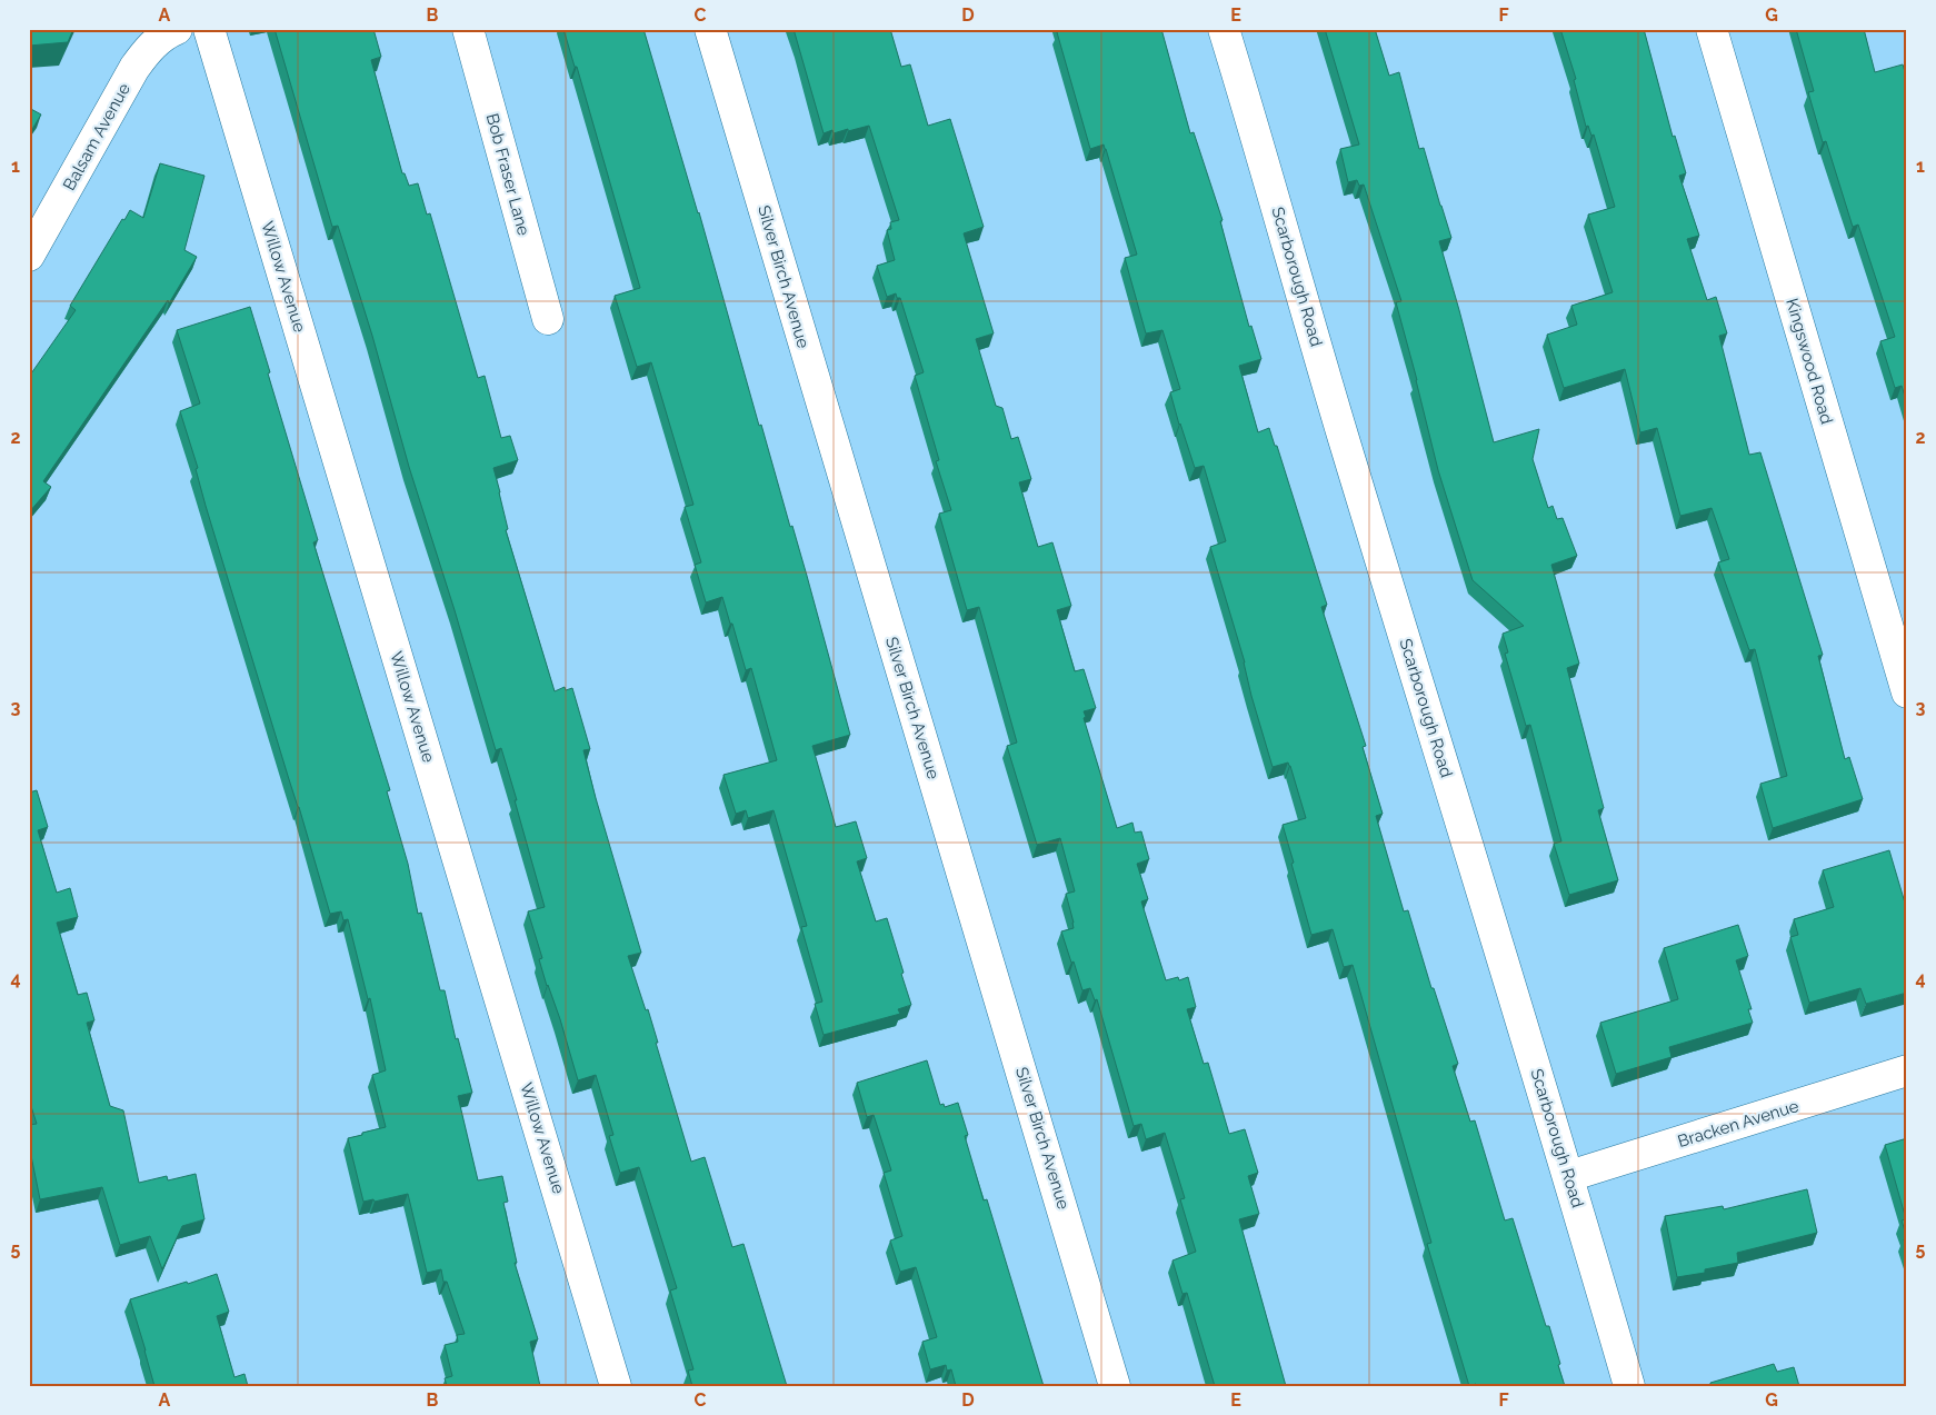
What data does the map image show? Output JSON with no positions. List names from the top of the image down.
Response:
{
  "streets": {
    "street": [
      "Balsam Avenue",
      "Bob Fraser Lane",
      "Willow Avenue",
      "Silver Birch Avenue",
      "Scarborough Road",
      "Kingswood Road",
      "Bracken Avenue"
    ]
  },
  "crossings": [
    ["Scarborough Road", "Bracken Avenue"]
  ],
  "grid": {
    "columns": [
      "A",
      "B",
      "C",
      "D",
      "E",
      "F",
      "G"
    ],
    "rows": [
      "1",
      "2",
      "3",
      "4",
      "5"
    ]
  }
}
